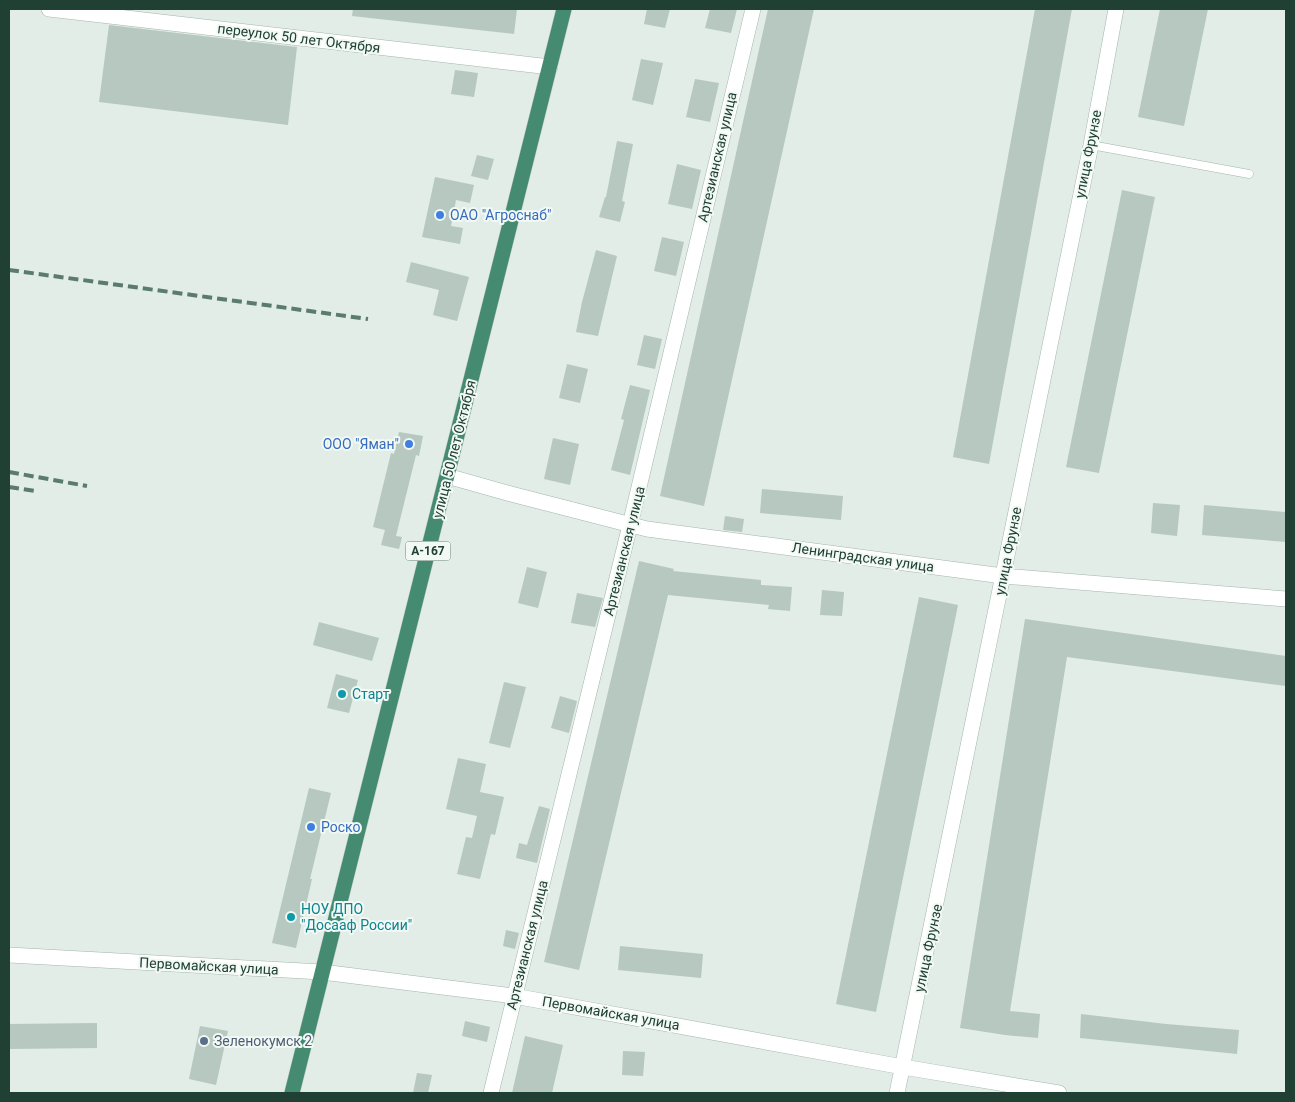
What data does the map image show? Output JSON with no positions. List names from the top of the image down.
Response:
{
  "streets": {
    "highway": ["улица 50 лет Октября", "А-167"],
    "street": [
      "переулок 50 лет Октября",
      "улица Фрунзе",
      "Артезианская улица",
      "Ленинградская улица",
      "Первомайская улица"
    ]
  },
  "crossings": [
    ["переулок 50 лет Октября", "улица 50 лет Октября"],
    ["улица Фрунзе", "Ленинградская улица"],
    ["улица Фрунзе", "Первомайская улица"],
    ["Артезианская улица", "Ленинградская улица"],
    ["Артезианская улица", "Первомайская улица"],
    ["улица 50 лет Октября", "Ленинградская улица"],
    ["улица 50 лет Октября", "Первомайская улица"]
  ],
  "places": [
    "ОАО \"Агроснаб\"",
    "ООО \"Яман\"",
    "Старт",
    "Роско",
    "НОУ ДПО \"Досааф России\"",
    "Зеленокумск 2"
  ]
}
